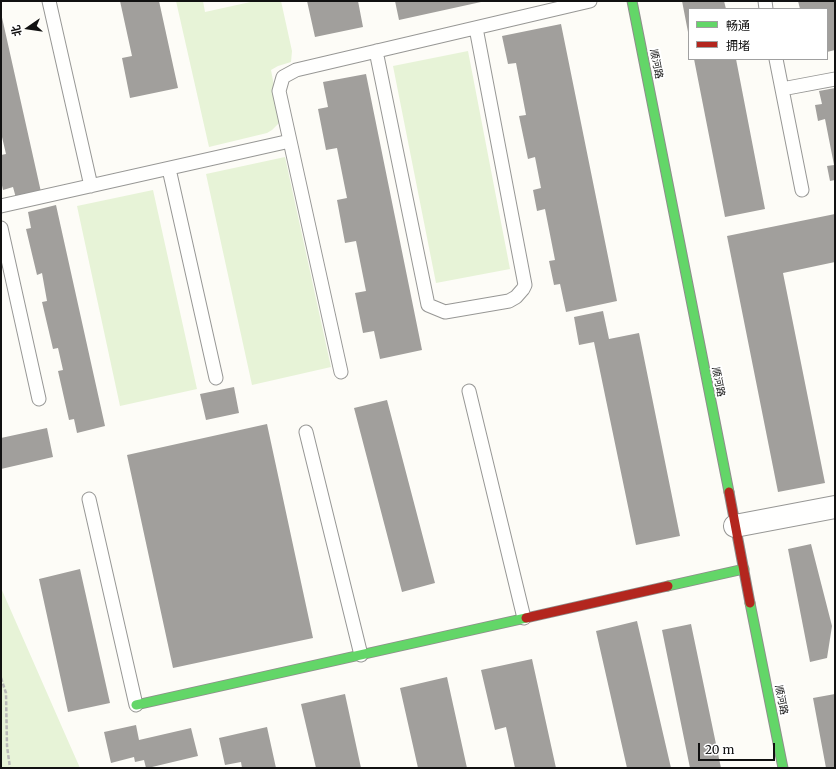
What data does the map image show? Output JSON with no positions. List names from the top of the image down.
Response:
{
  "streets": {
    "street": ["顺河路"]
  },
  "legend": ["畅通", "拥堵"],
  "scale_bar": "20 m",
  "north": "left"
}
